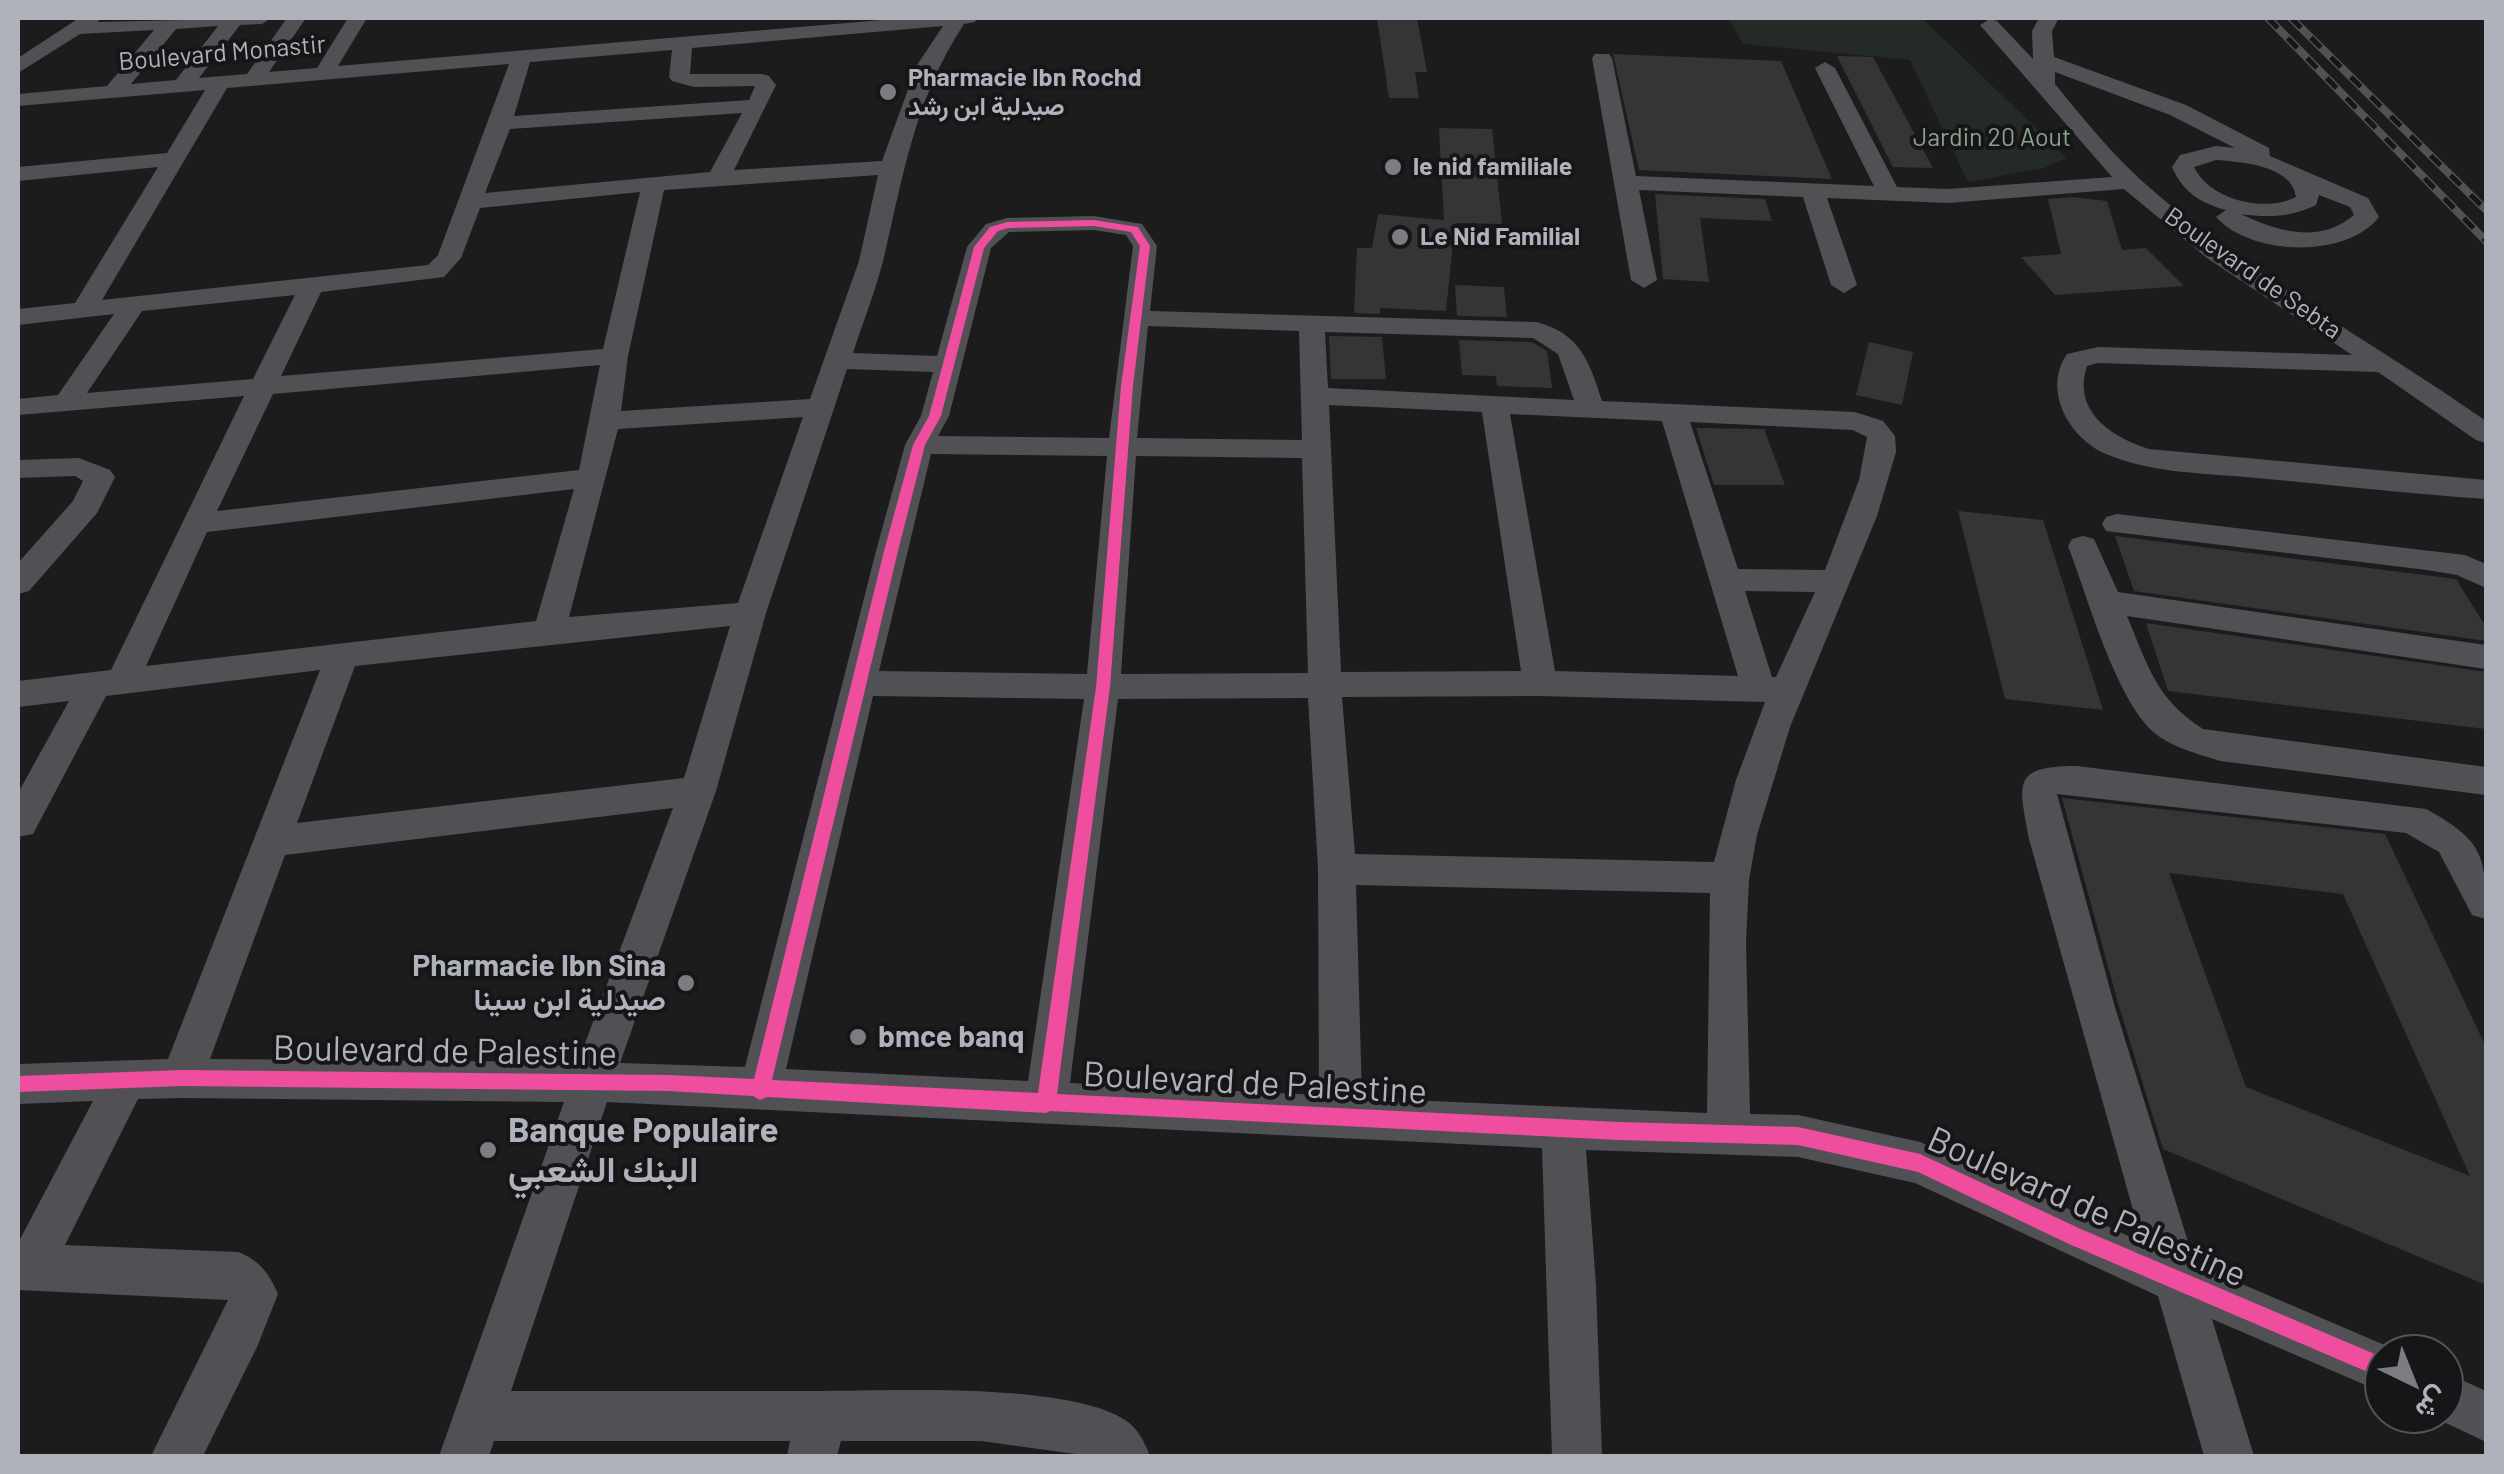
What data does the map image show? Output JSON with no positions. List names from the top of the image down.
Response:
{
  "streets": {
    "street": ["Boulevard Monastir", "Boulevard de Sebta", "Boulevard de Palestine"]
  },
  "parks": ["Jardin 20 Aout"],
  "places": [
    "Pharmacie Ibn Rochd صيدلية ابن رشد",
    "le nid familiale",
    "Le Nid Familial",
    "Pharmacie Ibn Sina صيدلية ابن سينا",
    "bmce banq",
    "Banque Populaire البنك الشعبي"
  ],
  "north": "bottom right"
}
